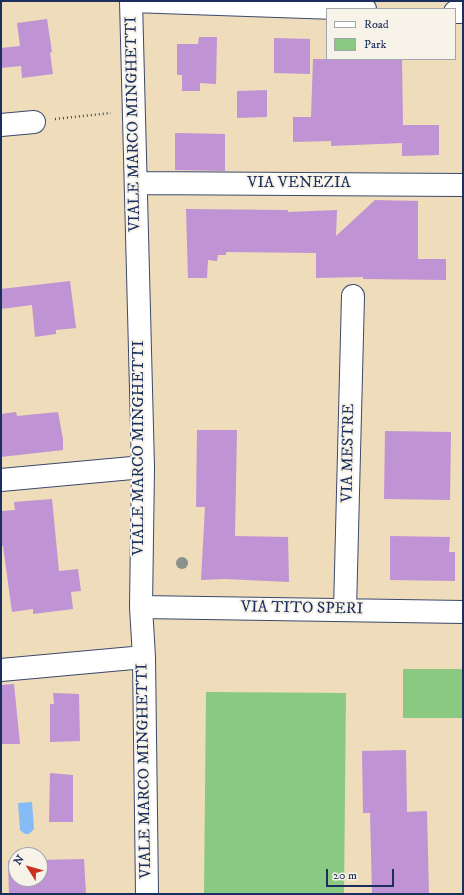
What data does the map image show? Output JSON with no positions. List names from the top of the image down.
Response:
{
  "streets": {
    "street": [
      "VIALE MARCO MINGHETTI",
      "VIA VENEZIA",
      "VIA MESTRE",
      "VIA TITO SPERI"
    ]
  },
  "crossings": [
    ["VIALE MARCO MINGHETTI", "VIA VENEZIA"],
    ["VIALE MARCO MINGHETTI", "VIA TITO SPERI"],
    ["VIA MESTRE", "VIA TITO SPERI"]
  ],
  "legend": ["Road", "Park"],
  "scale_bar": "20 m",
  "north": "top left"
}
